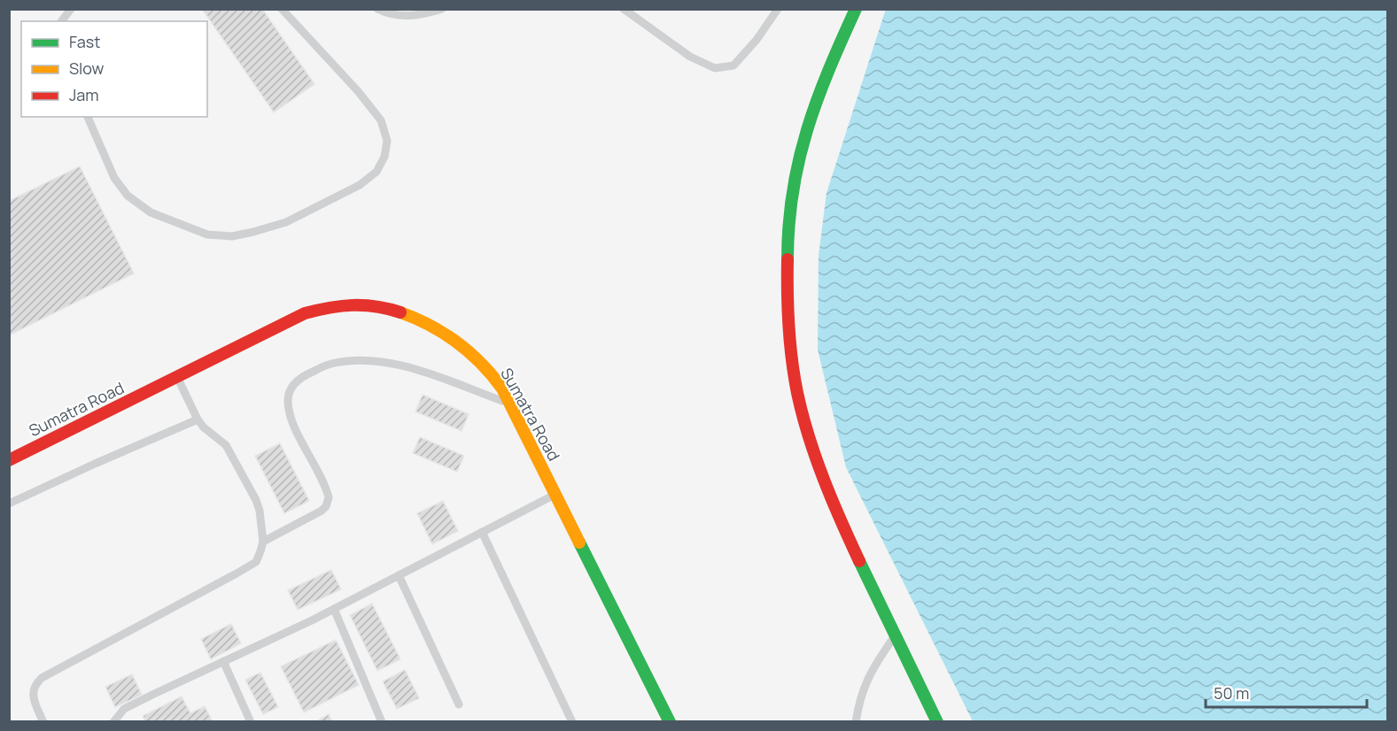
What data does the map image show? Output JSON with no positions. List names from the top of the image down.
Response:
{
  "streets": {
    "street": ["Sumatra Road"]
  },
  "legend": ["Fast", "Slow", "Jam"],
  "scale_bar": "50 m"
}
